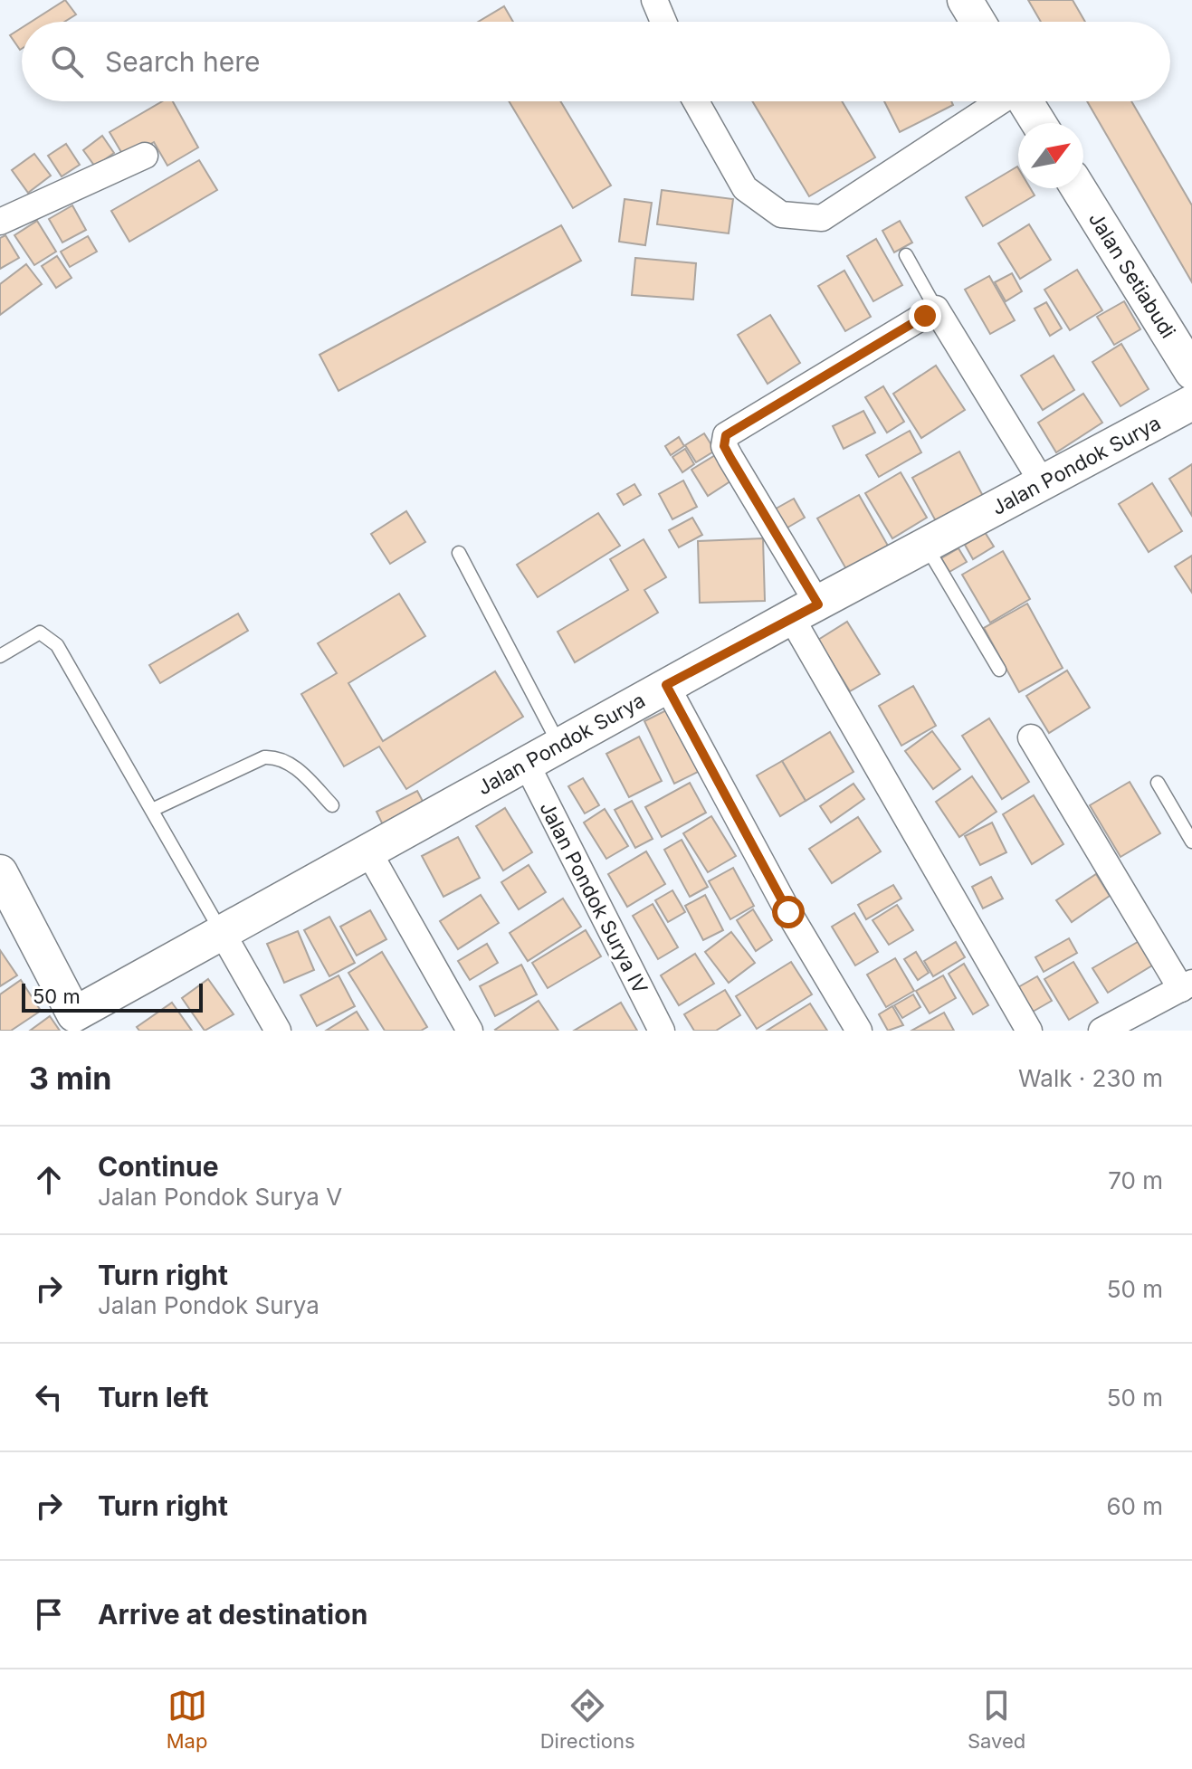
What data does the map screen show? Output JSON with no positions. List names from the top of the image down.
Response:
{
  "streets": {
    "street": ["Jalan Setiabudi", "Jalan Pondok Surya", "Jalan Pondok Surya IV"]
  },
  "crossings": [
    ["Jalan Pondok Surya", "Jalan Pondok Surya IV"]
  ],
  "scale_bar": "50 m",
  "north": "top right",
  "page": {
    "search": "Search here",
    "scale": "50 m",
    "heading": ["3 min", "Walk · 230 m"],
    "list": [
      ["Continue", "Jalan Pondok Surya V", "70 m"],
      ["Turn right", "Jalan Pondok Surya", "50 m"],
      ["Turn left", "50 m"],
      ["Turn right", "60 m"],
      "Arrive at destination"
    ],
    "nav": ["Map", "Directions", "Saved"]
  }
}
